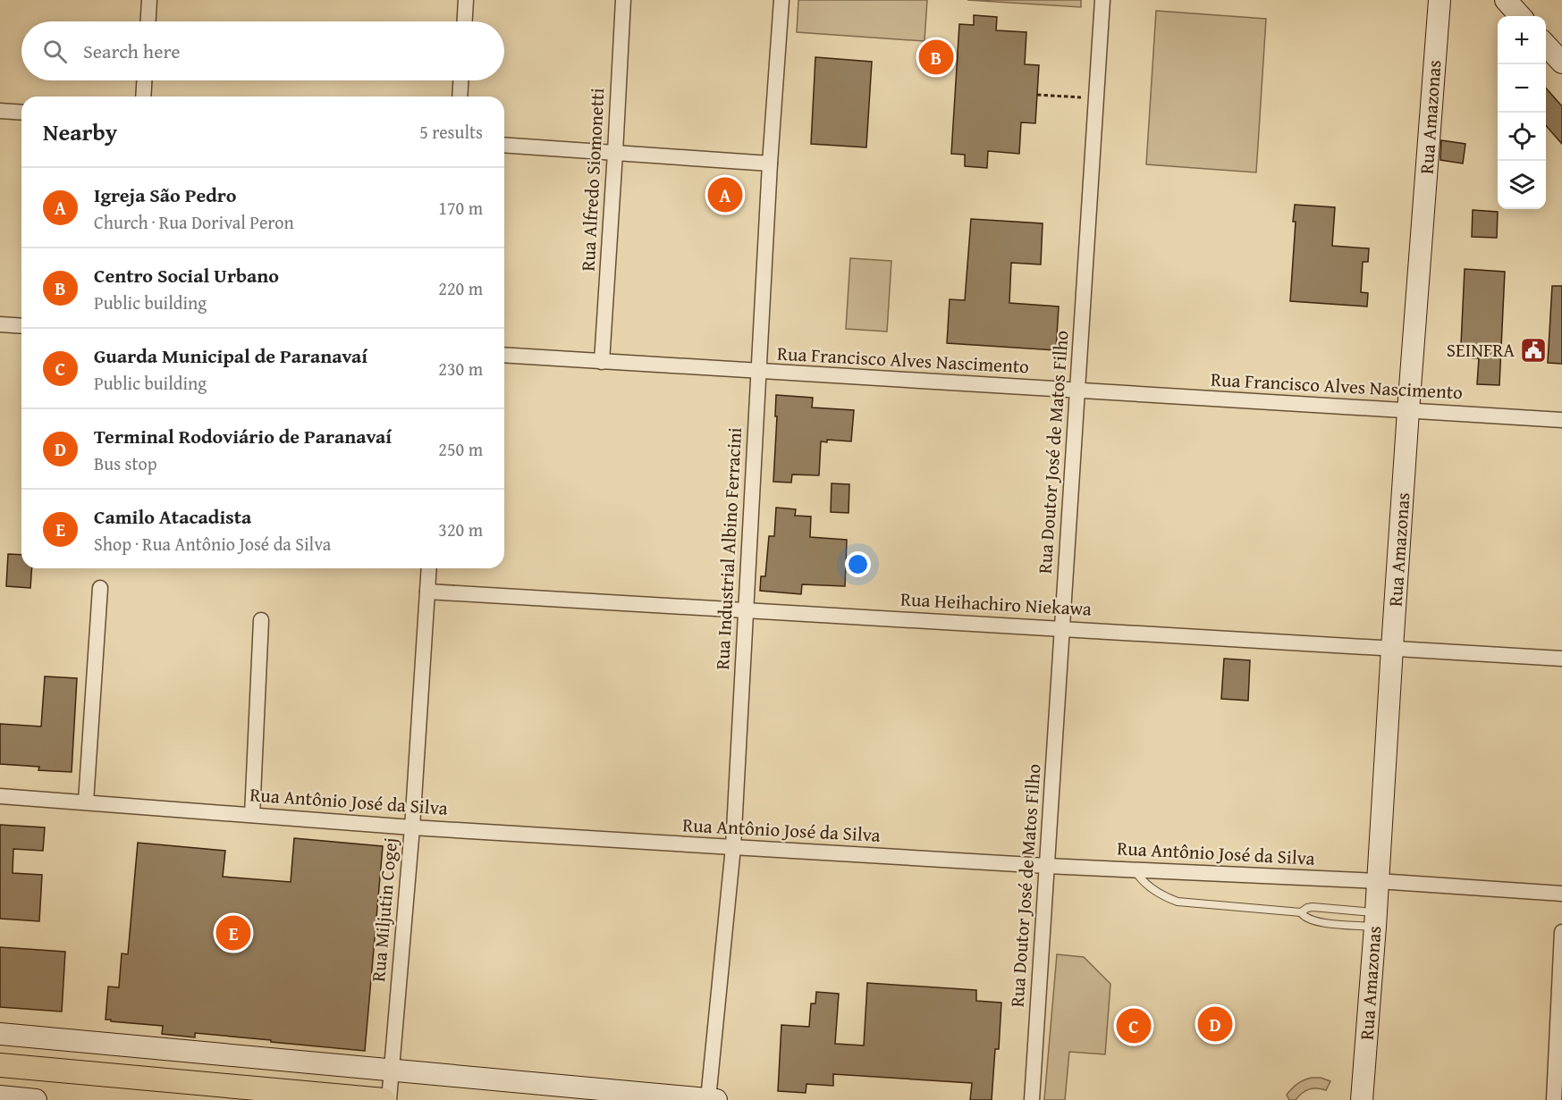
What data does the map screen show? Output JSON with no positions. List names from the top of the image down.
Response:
{
  "streets": {
    "street": [
      "Rua Amazonas",
      "Rua Alfredo Siomonetti",
      "Rua Francisco Alves Nascimento",
      "Rua Doutor José de Matos Filho",
      "Rua Industrial Albino Ferracini",
      "Rua Heihachiro Niekawa",
      "Rua Antônio José da Silva",
      "Rua Miljutin Cogej"
    ]
  },
  "crossings": [
    ["Rua Amazonas", "Rua Francisco Alves Nascimento"],
    ["Rua Amazonas", "Rua Heihachiro Niekawa"],
    ["Rua Amazonas", "Rua Antônio José da Silva"],
    ["Rua Alfredo Siomonetti", "Rua Francisco Alves Nascimento"],
    ["Rua Francisco Alves Nascimento", "Rua Doutor José de Matos Filho"],
    ["Rua Francisco Alves Nascimento", "Rua Industrial Albino Ferracini"],
    ["Rua Doutor José de Matos Filho", "Rua Heihachiro Niekawa"],
    ["Rua Doutor José de Matos Filho", "Rua Antônio José da Silva"],
    ["Rua Industrial Albino Ferracini", "Rua Heihachiro Niekawa"],
    ["Rua Industrial Albino Ferracini", "Rua Antônio José da Silva"],
    ["Rua Heihachiro Niekawa", "Rua Miljutin Cogej"],
    ["Rua Antônio José da Silva", "Rua Miljutin Cogej"]
  ],
  "places": {
    "public building": ["SEINFRA"]
  },
  "page": {
    "map_buttons": ["+", "−"],
    "search": "Search here",
    "pins": [
      "B",
      "A",
      "E",
      "D",
      "C"
    ],
    "heading": ["Nearby", "5 results"],
    "list": [
      {
        "mark": "A",
        "name": "Igreja São Pedro",
        "note": "Church · Rua Dorival Peron",
        "value": "170 m"
      },
      {
        "mark": "B",
        "name": "Centro Social Urbano",
        "note": "Public building",
        "value": "220 m"
      },
      {
        "mark": "C",
        "name": "Guarda Municipal de Paranavaí",
        "note": "Public building",
        "value": "230 m"
      },
      {
        "mark": "D",
        "name": "Terminal Rodoviário de Paranavaí",
        "note": "Bus stop",
        "value": "250 m"
      },
      {
        "mark": "E",
        "name": "Camilo Atacadista",
        "note": "Shop · Rua Antônio José da Silva",
        "value": "320 m"
      }
    ]
  }
}
